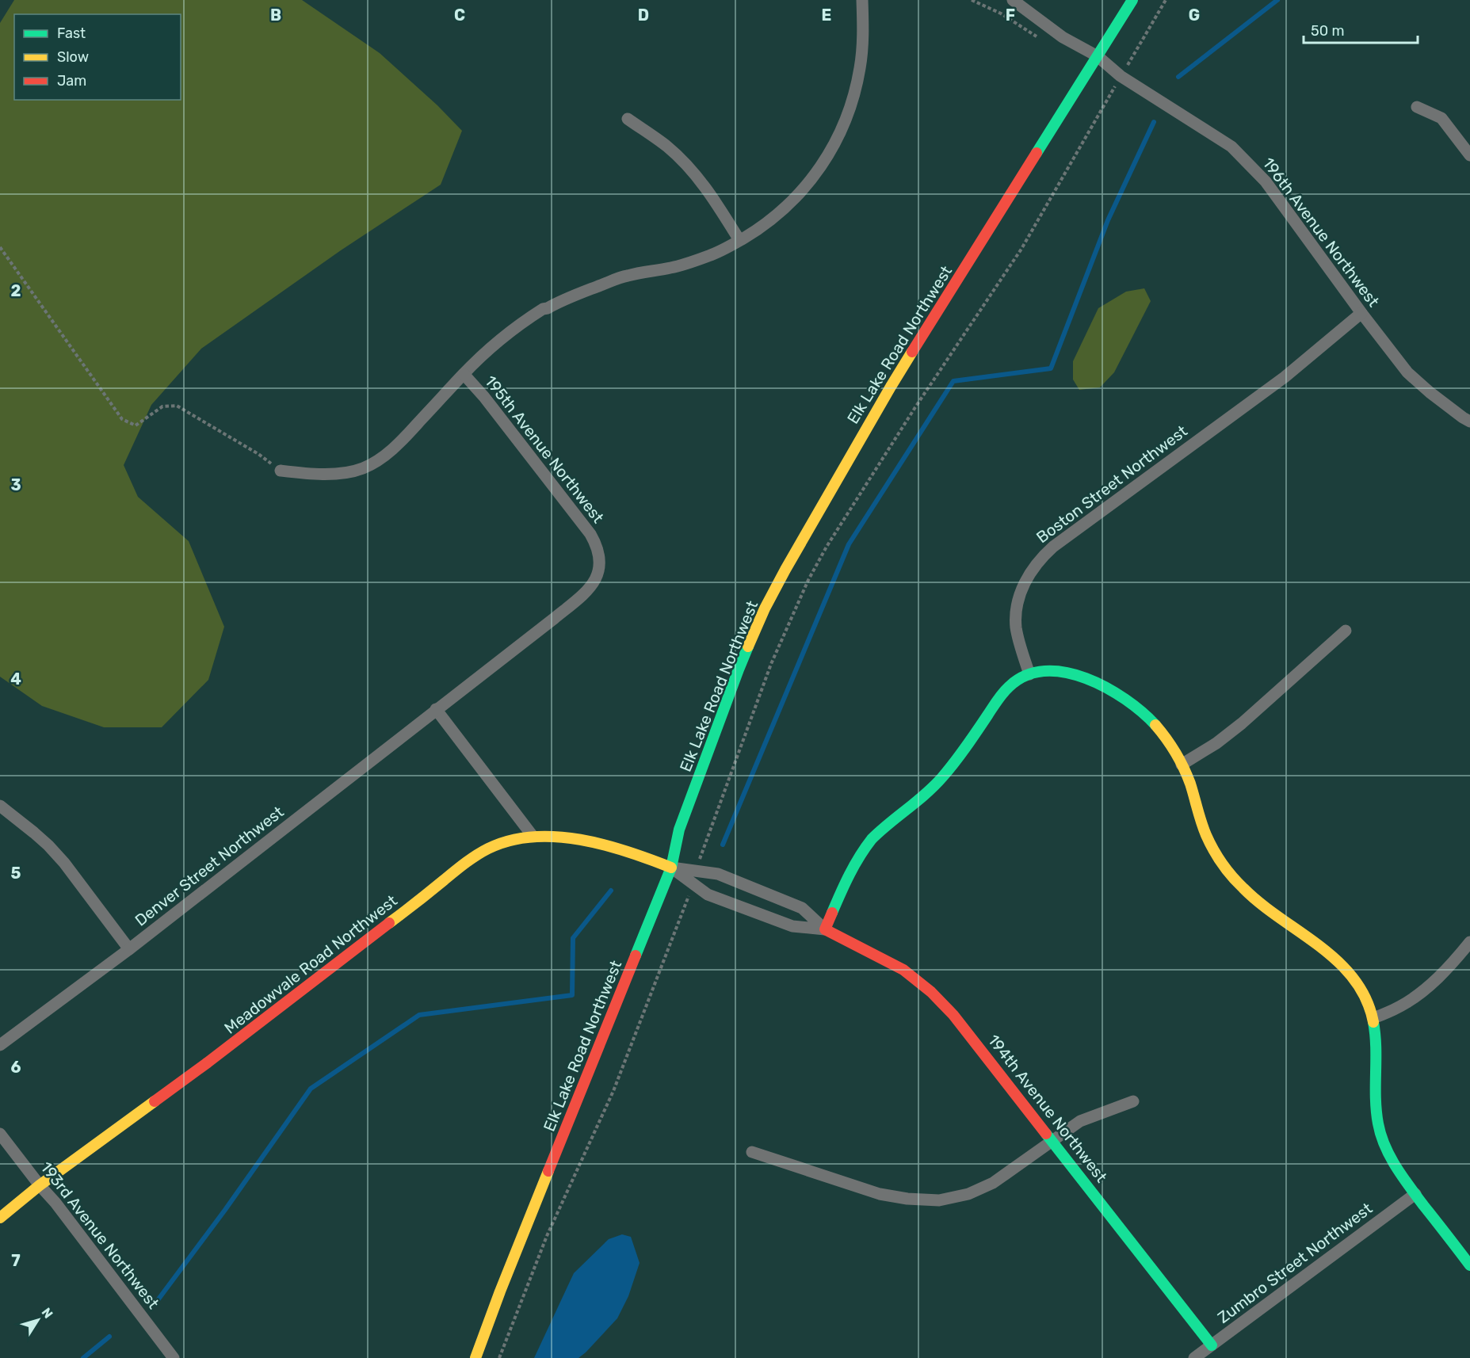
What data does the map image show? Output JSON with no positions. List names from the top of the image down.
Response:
{
  "streets": {
    "street": [
      "196th Avenue Northwest",
      "Elk Lake Road Northwest",
      "195th Avenue Northwest",
      "Boston Street Northwest",
      "Denver Street Northwest",
      "Meadowvale Road Northwest",
      "194th Avenue Northwest",
      "193rd Avenue Northwest",
      "Zumbro Street Northwest"
    ]
  },
  "crossings": [
    ["196th Avenue Northwest", "Elk Lake Road Northwest"],
    ["196th Avenue Northwest", "Boston Street Northwest"],
    ["Elk Lake Road Northwest", "Meadowvale Road Northwest"],
    ["Elk Lake Road Northwest", "194th Avenue Northwest"],
    ["195th Avenue Northwest", "Denver Street Northwest"],
    ["Meadowvale Road Northwest", "194th Avenue Northwest"],
    ["Meadowvale Road Northwest", "193rd Avenue Northwest"],
    ["194th Avenue Northwest", "Zumbro Street Northwest"]
  ],
  "legend": ["Fast", "Slow", "Jam"],
  "scale_bar": "50 m",
  "north": "top right",
  "grid": {
    "columns": [
      "B",
      "C",
      "D",
      "E",
      "F",
      "G"
    ],
    "rows": [
      "2",
      "3",
      "4",
      "5",
      "6",
      "7"
    ]
  }
}
